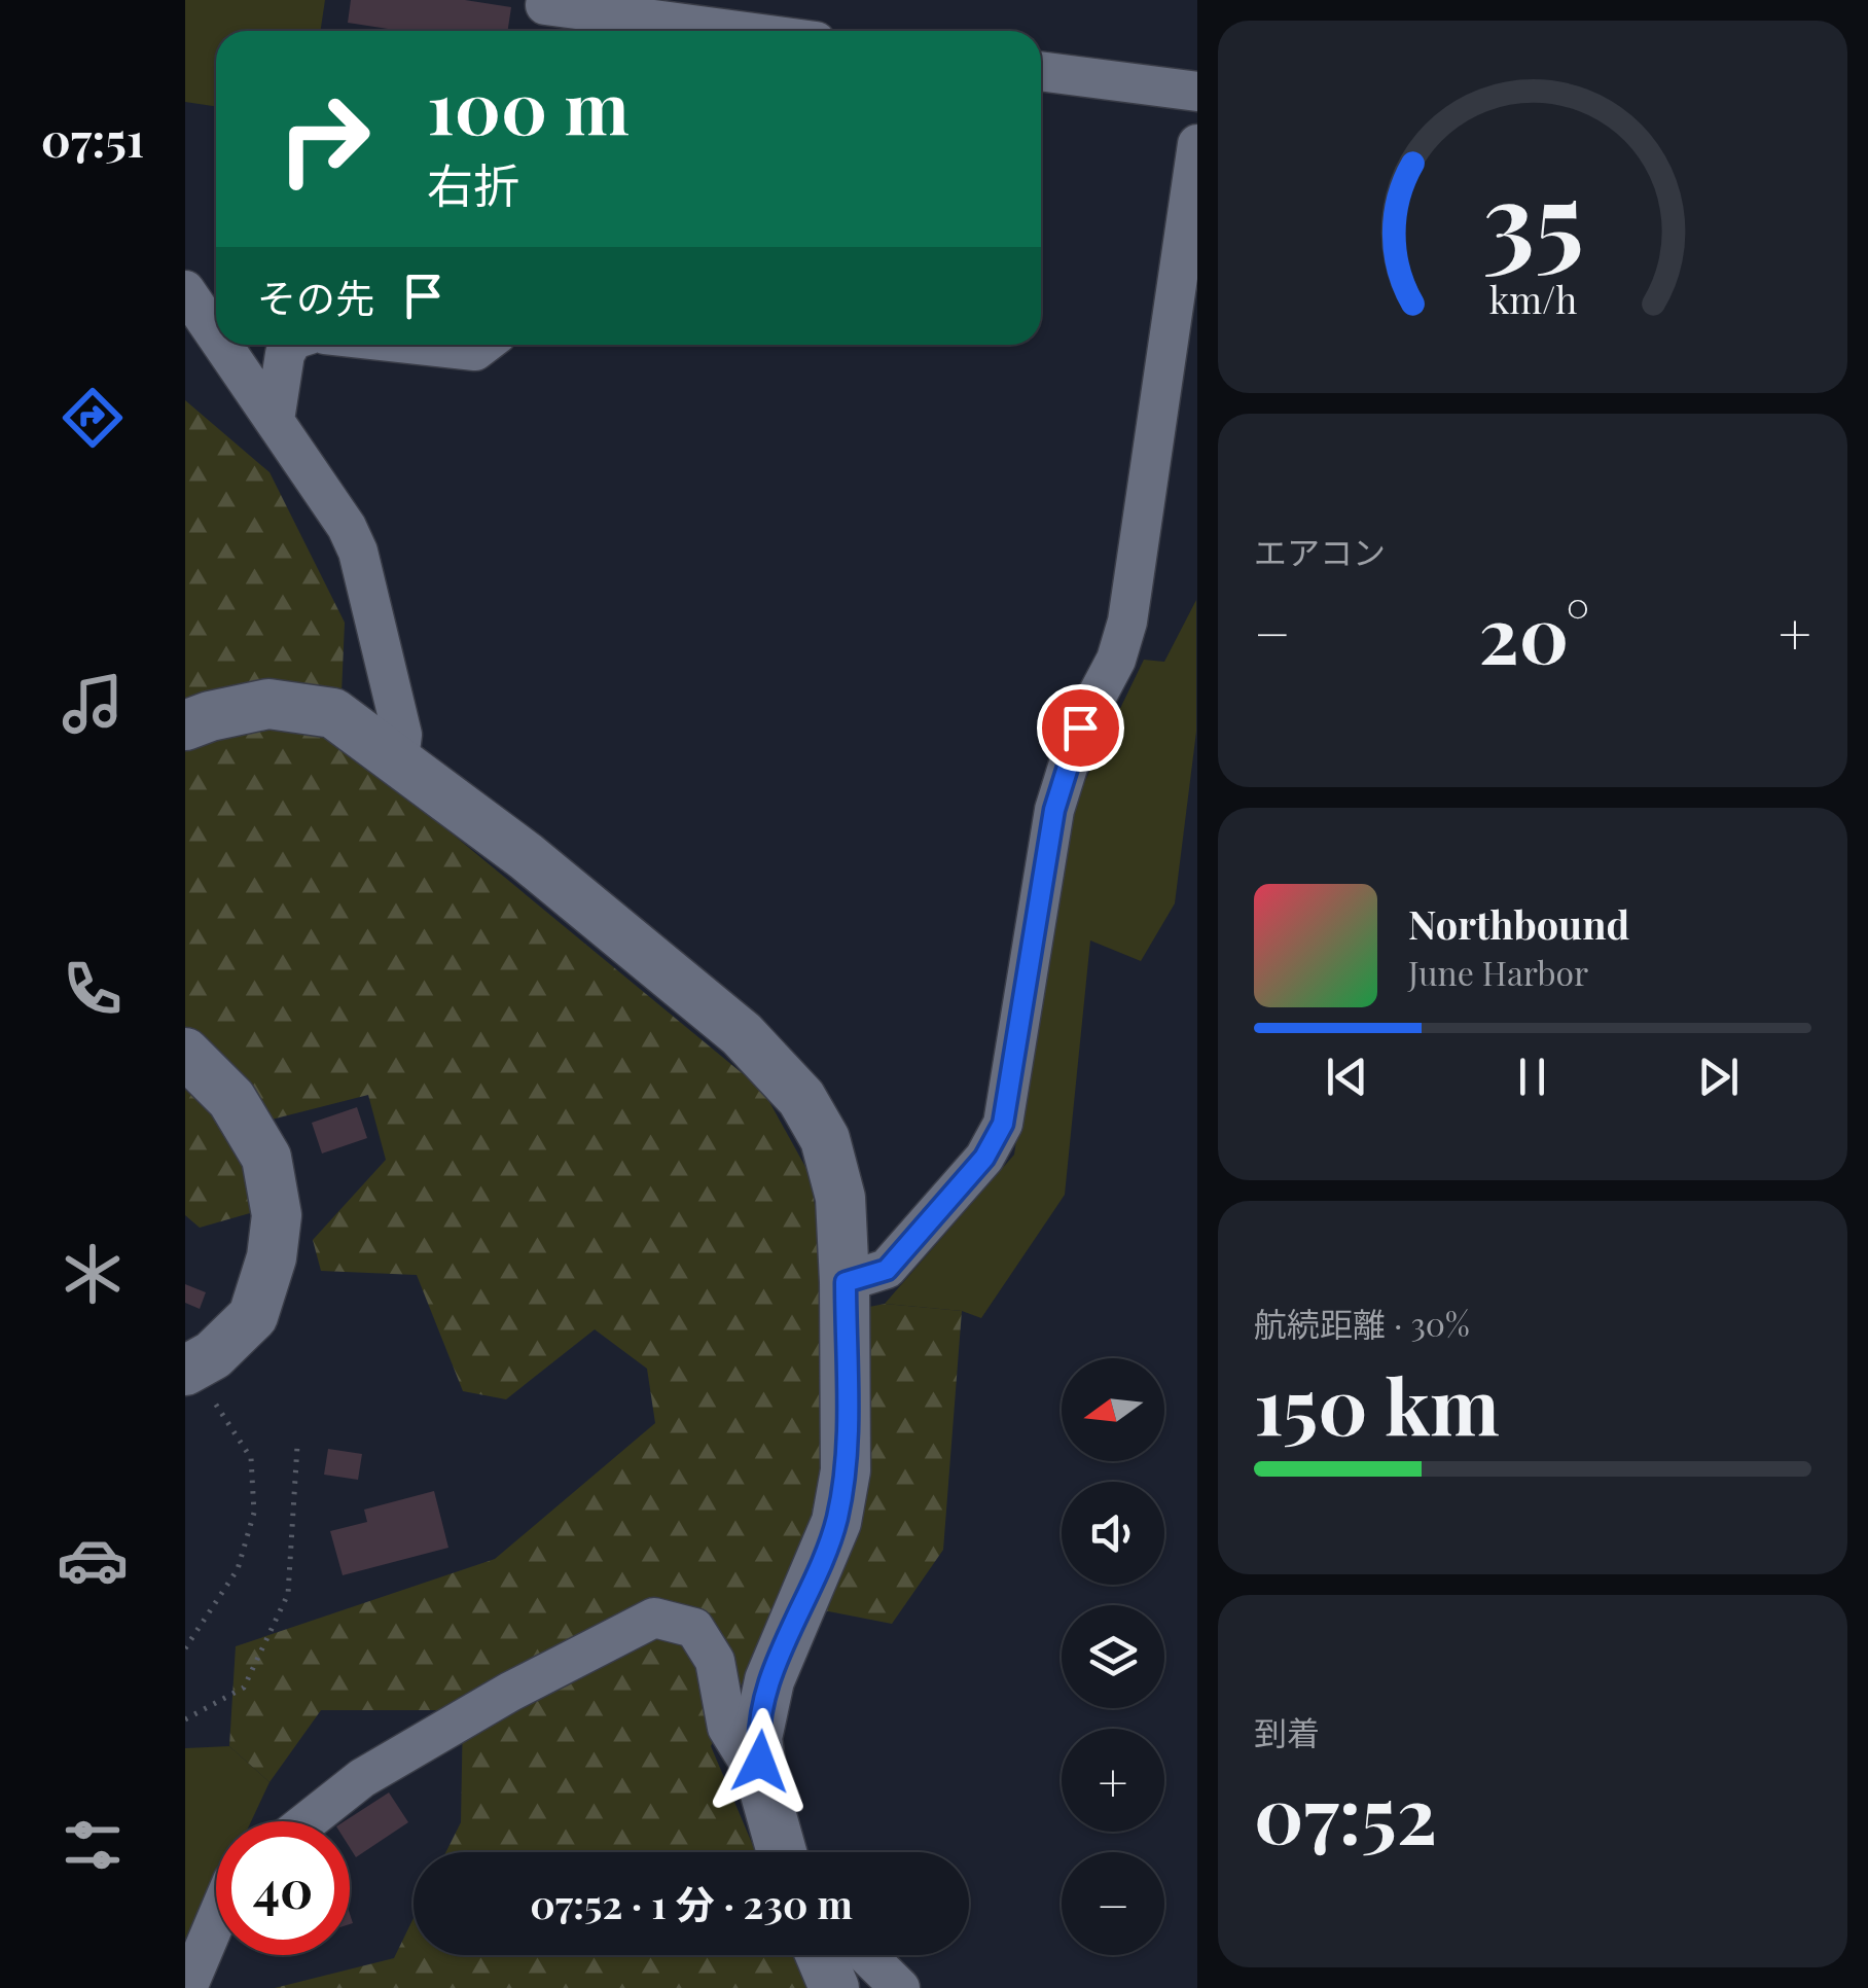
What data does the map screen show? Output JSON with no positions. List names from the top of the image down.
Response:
{
  "north": "left",
  "page": {
    "tabs": "07:51",
    "turn": ["100 m", "右折"],
    "then": "その先",
    "tile": [
      "エアコン",
      ["航続距離 · 30%", "150 km"],
      ["到着", "07:52"]
    ],
    "heat": ["−", "20°", "+"],
    "song": ["Northbound", "June Harbor"],
    "map_buttons": ["+", "−"],
    "limit": "40",
    "trip": "07:52 · 1 分 · 230 m",
    "gauge": ["35", "km/h"]
  }
}
